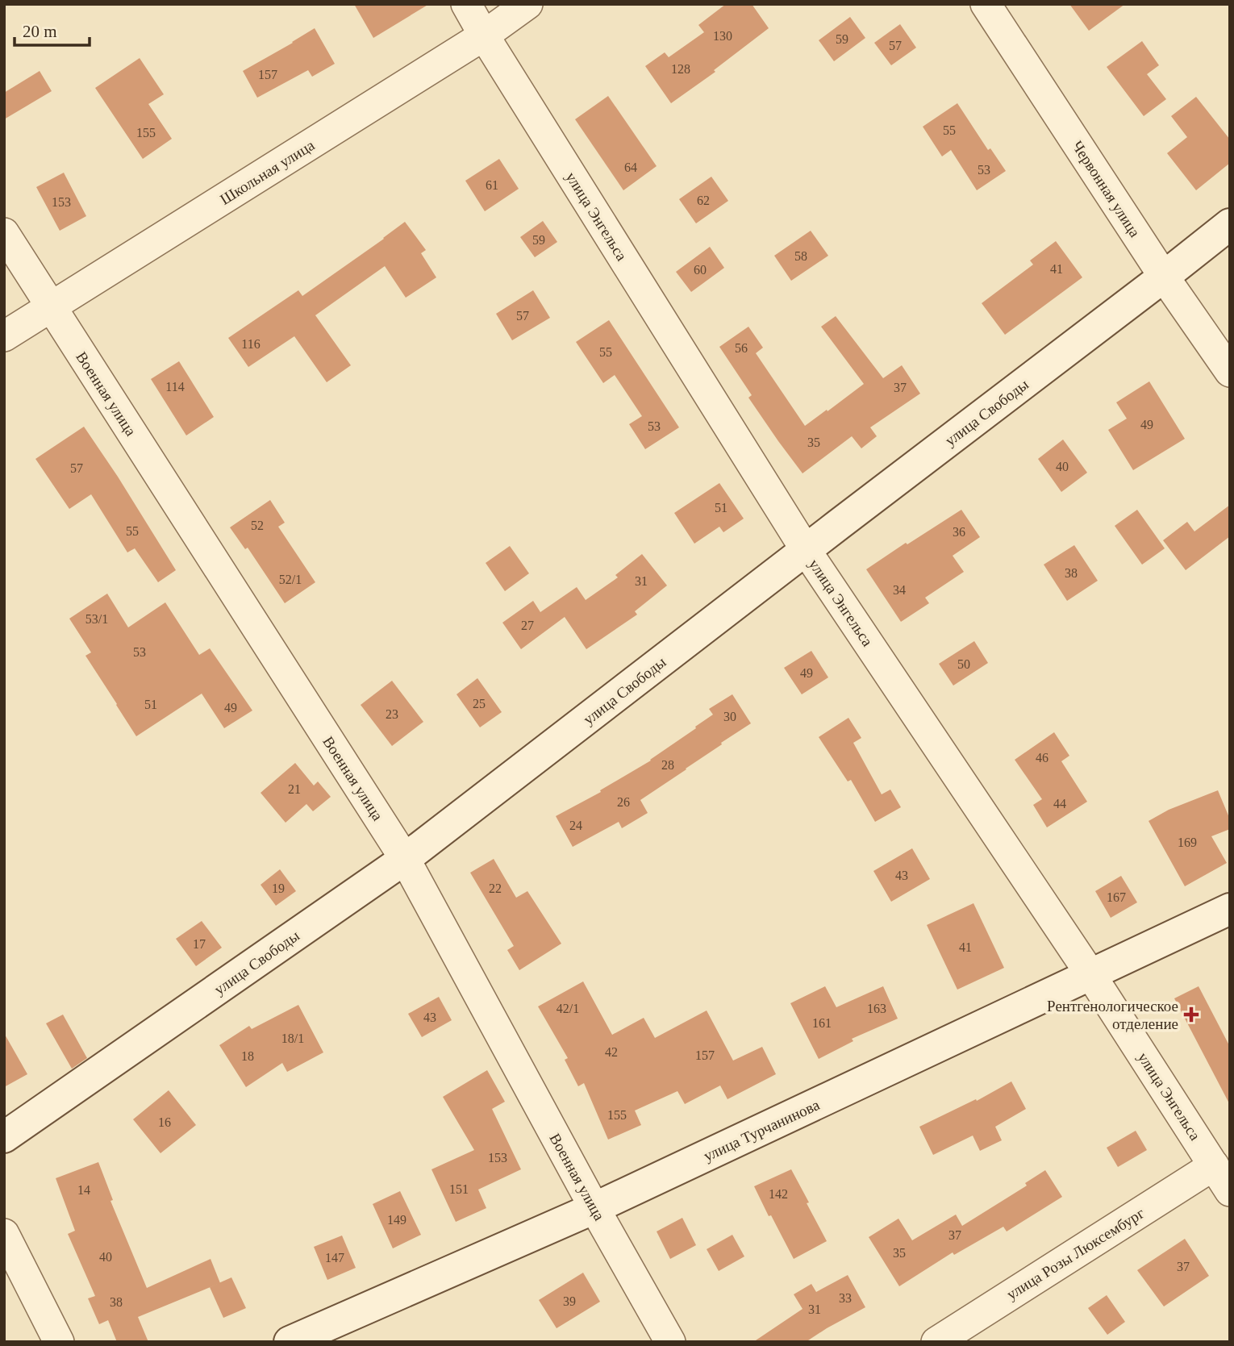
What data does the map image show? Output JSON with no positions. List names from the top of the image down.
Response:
{
  "streets": {
    "street": [
      "Школьная улица",
      "Червонная улица",
      "улица Энгельса",
      "Военная улица",
      "улица Свободы",
      "улица Турчанинова",
      "улица Розы Люксембург"
    ]
  },
  "crossings": [
    ["Школьная улица", "улица Энгельса"],
    ["Школьная улица", "Военная улица"],
    ["Червонная улица", "улица Свободы"],
    ["улица Энгельса", "улица Свободы"],
    ["улица Энгельса", "улица Турчанинова"],
    ["улица Энгельса", "улица Розы Люксембург"],
    ["Военная улица", "улица Свободы"],
    ["Военная улица", "улица Турчанинова"]
  ],
  "places": {
    "health": ["Рентгенологическое отделение"]
  },
  "house_numbers": [
    "130",
    "59",
    "57",
    "128",
    "157",
    "55",
    "155",
    "64",
    "53",
    "61",
    "62",
    "153",
    "59",
    "58",
    "41",
    "60",
    "57",
    "116",
    "56",
    "55",
    "114",
    "37",
    "49",
    "53",
    "35",
    "40",
    "57",
    "51",
    "52",
    "55",
    "36",
    "38",
    "52/1",
    "31",
    "34",
    "53/1",
    "27",
    "53",
    "50",
    "49",
    "25",
    "51",
    "49",
    "23",
    "30",
    "46",
    "28",
    "21",
    "26",
    "44",
    "24",
    "169",
    "43",
    "19",
    "22",
    "167",
    "17",
    "41",
    "42/1",
    "163",
    "43",
    "161",
    "18/1",
    "42",
    "157",
    "18",
    "155",
    "16",
    "153",
    "151",
    "14",
    "142",
    "149",
    "37",
    "35",
    "40",
    "147",
    "37",
    "33",
    "39",
    "38",
    "31"
  ],
  "scale_bar": "20 m"
}
